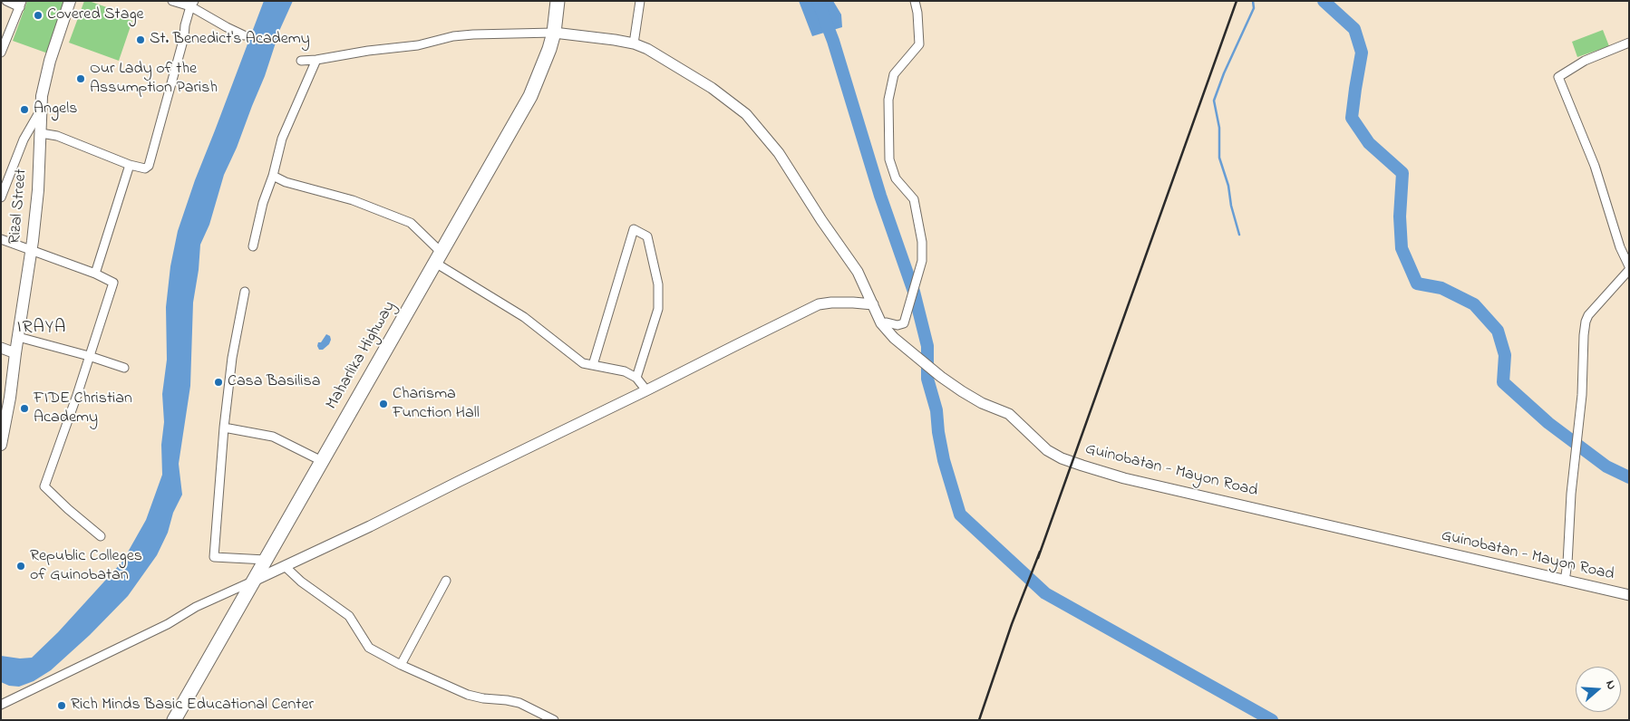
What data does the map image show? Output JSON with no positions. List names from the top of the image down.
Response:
{
  "streets": {
    "highway": ["Maharlika Highway"],
    "main road": ["Rizal Street", "Guinobatan - Mayon Road"]
  },
  "crossings": [
    ["Maharlika Highway", "Guinobatan - Mayon Road"]
  ],
  "districts": ["IRAYA"],
  "places": [
    "Covered Stage",
    "St. Benedict's Academy",
    "Our Lady of the Assumption Parish",
    "Angels",
    "Casa Basilisa",
    "Charisma Function Hall",
    "FIDE Christian Academy",
    "Republic Colleges of Guinobatan",
    "Rich Minds Basic Educational Center"
  ],
  "north": "right"
}
